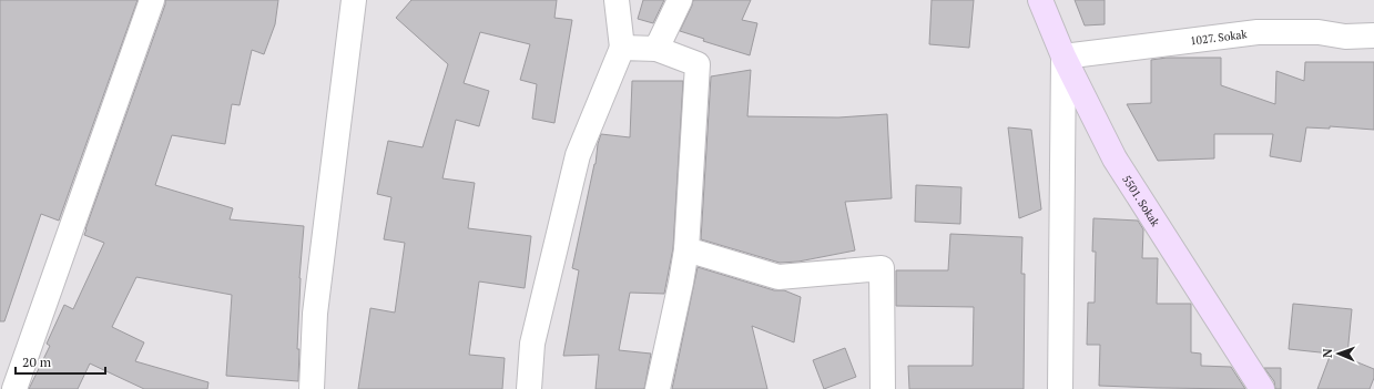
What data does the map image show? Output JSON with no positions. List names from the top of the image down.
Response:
{
  "streets": {
    "street": ["1027. Sokak", "5501. Sokak"]
  },
  "crossings": [
    ["1027. Sokak", "5501. Sokak"]
  ],
  "scale_bar": "20 m",
  "north": "left"
}
